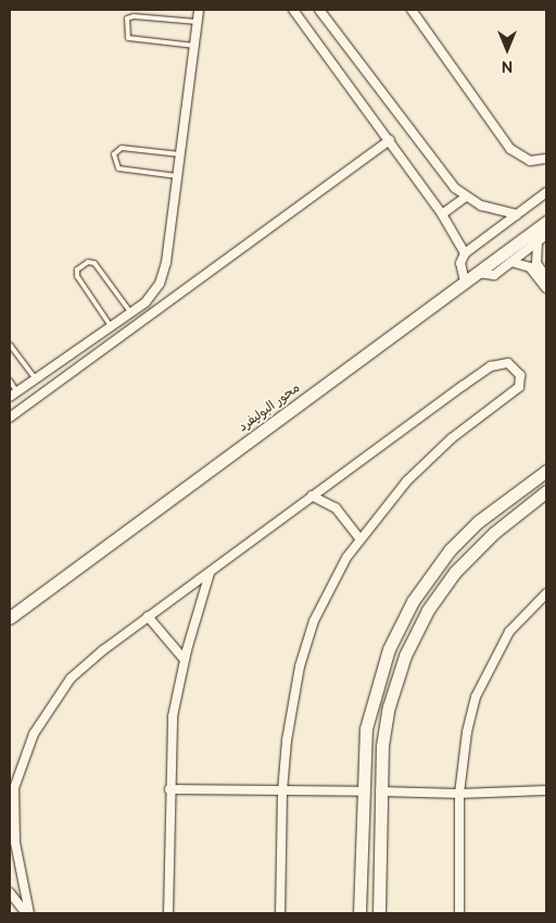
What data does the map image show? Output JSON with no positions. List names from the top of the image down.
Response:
{
  "streets": {
    "street": ["محور البوليفرد"]
  },
  "north": "bottom"
}
